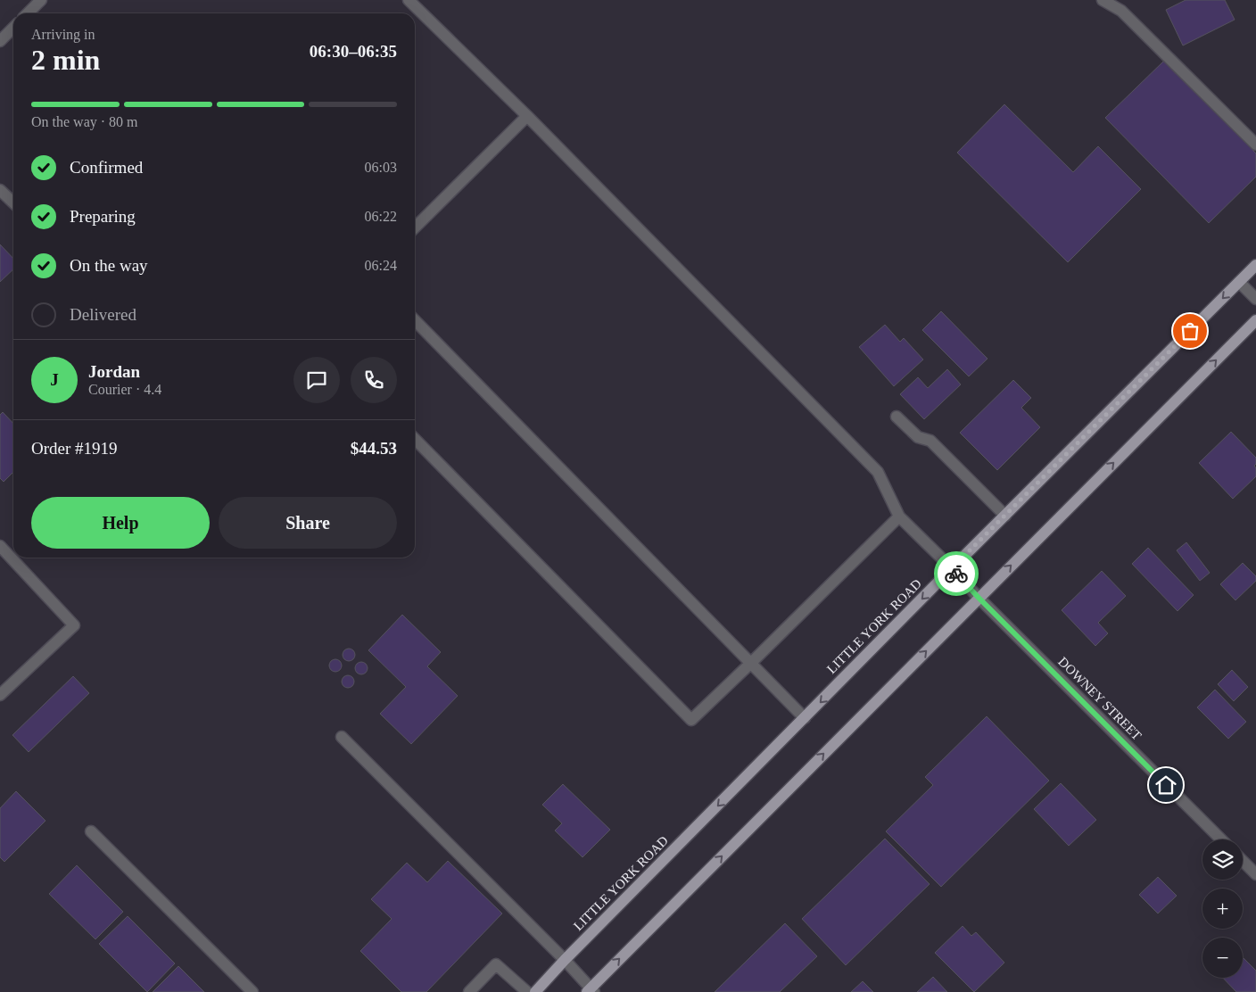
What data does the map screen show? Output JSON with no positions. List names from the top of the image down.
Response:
{
  "streets": {
    "main road": ["LITTLE YORK ROAD"],
    "street": ["DOWNEY STREET"]
  },
  "crossings": [
    ["LITTLE YORK ROAD", "DOWNEY STREET"]
  ],
  "page": {
    "heading": ["2 min", "Arriving in", "06:30–06:35"],
    "panel": [
      "Jordan",
      "Courier · 4.4",
      "Order #1919",
      "$44.53"
    ],
    "bar": "On the way · 80 m",
    "list": [
      ["Confirmed", "06:03"],
      ["Preparing", "06:22"],
      ["On the way", "06:24"],
      "Delivered"
    ],
    "round": "J",
    "buttons": ["Help", "Share"],
    "map_buttons": ["+", "−"]
  }
}
